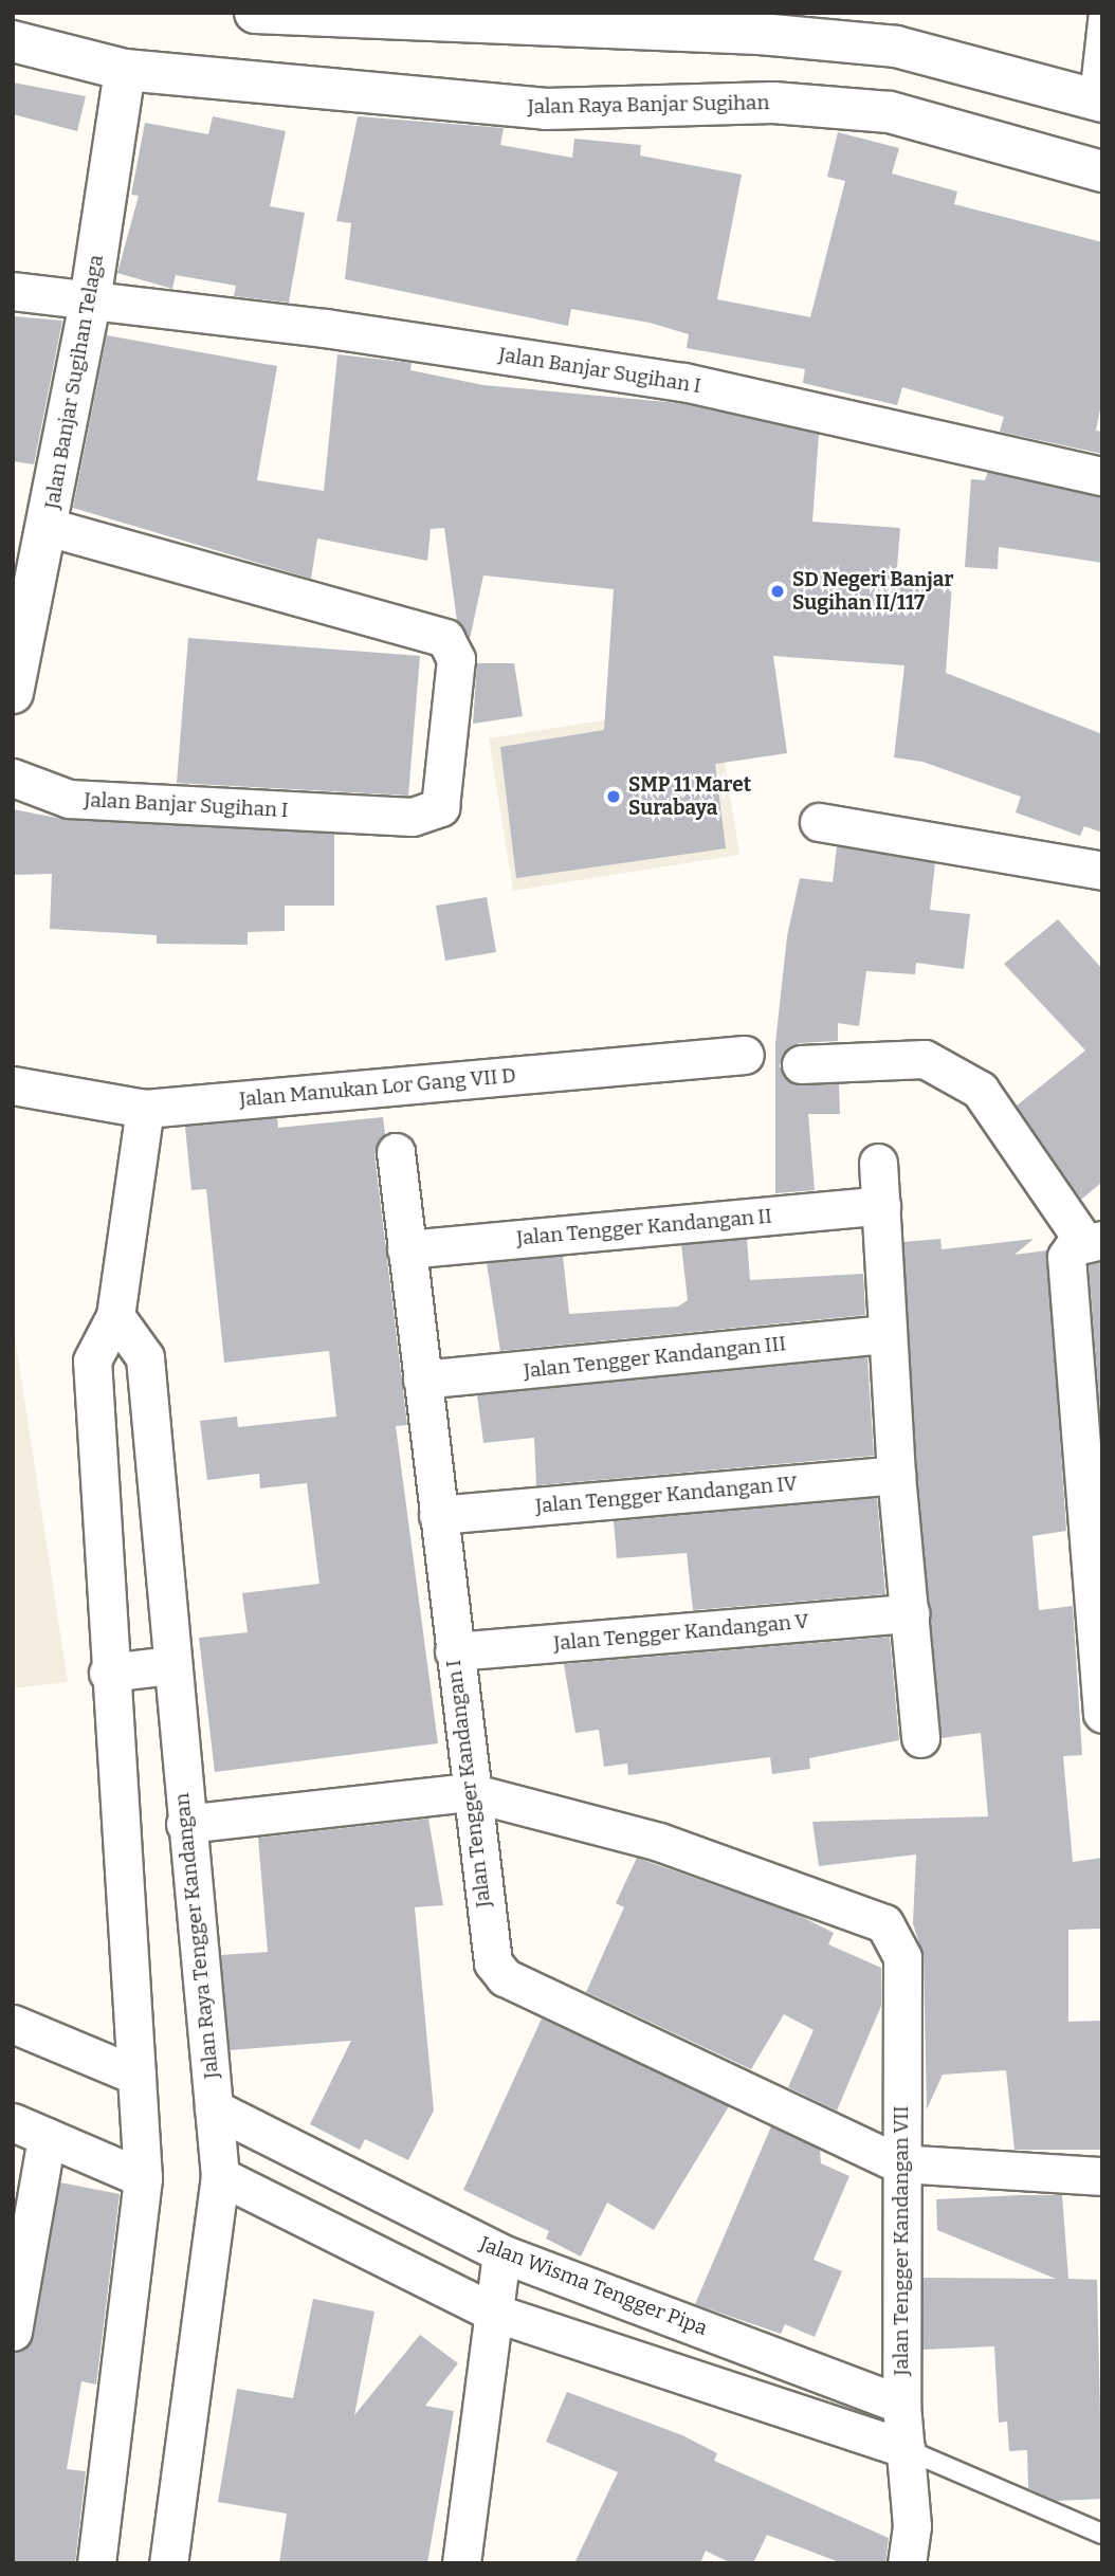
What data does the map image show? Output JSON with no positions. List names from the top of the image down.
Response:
{
  "streets": {
    "main road": ["Jalan Raya Banjar Sugihan", "Jalan Banjar Sugihan Telaga"],
    "street": [
      "Jalan Banjar Sugihan I",
      "Jalan Manukan Lor Gang VII D",
      "Jalan Tengger Kandangan II",
      "Jalan Tengger Kandangan III",
      "Jalan Tengger Kandangan IV",
      "Jalan Tengger Kandangan V",
      "Jalan Tengger Kandangan I",
      "Jalan Raya Tengger Kandangan",
      "Jalan Tengger Kandangan VII",
      "Jalan Wisma Tengger Pipa"
    ]
  },
  "crossings": [
    ["Jalan Raya Banjar Sugihan", "Jalan Banjar Sugihan Telaga"],
    ["Jalan Banjar Sugihan I", "Jalan Banjar Sugihan Telaga"],
    ["Jalan Tengger Kandangan II", "Jalan Tengger Kandangan I"],
    ["Jalan Tengger Kandangan III", "Jalan Tengger Kandangan I"],
    ["Jalan Tengger Kandangan IV", "Jalan Tengger Kandangan I"],
    ["Jalan Tengger Kandangan V", "Jalan Tengger Kandangan I"],
    ["Jalan Tengger Kandangan I", "Jalan Tengger Kandangan VII"],
    ["Jalan Raya Tengger Kandangan", "Jalan Wisma Tengger Pipa"],
    ["Jalan Tengger Kandangan VII", "Jalan Wisma Tengger Pipa"]
  ],
  "places": ["SD Negeri Banjar Sugihan II/117", "SMP 11 Maret Surabaya"]
}
